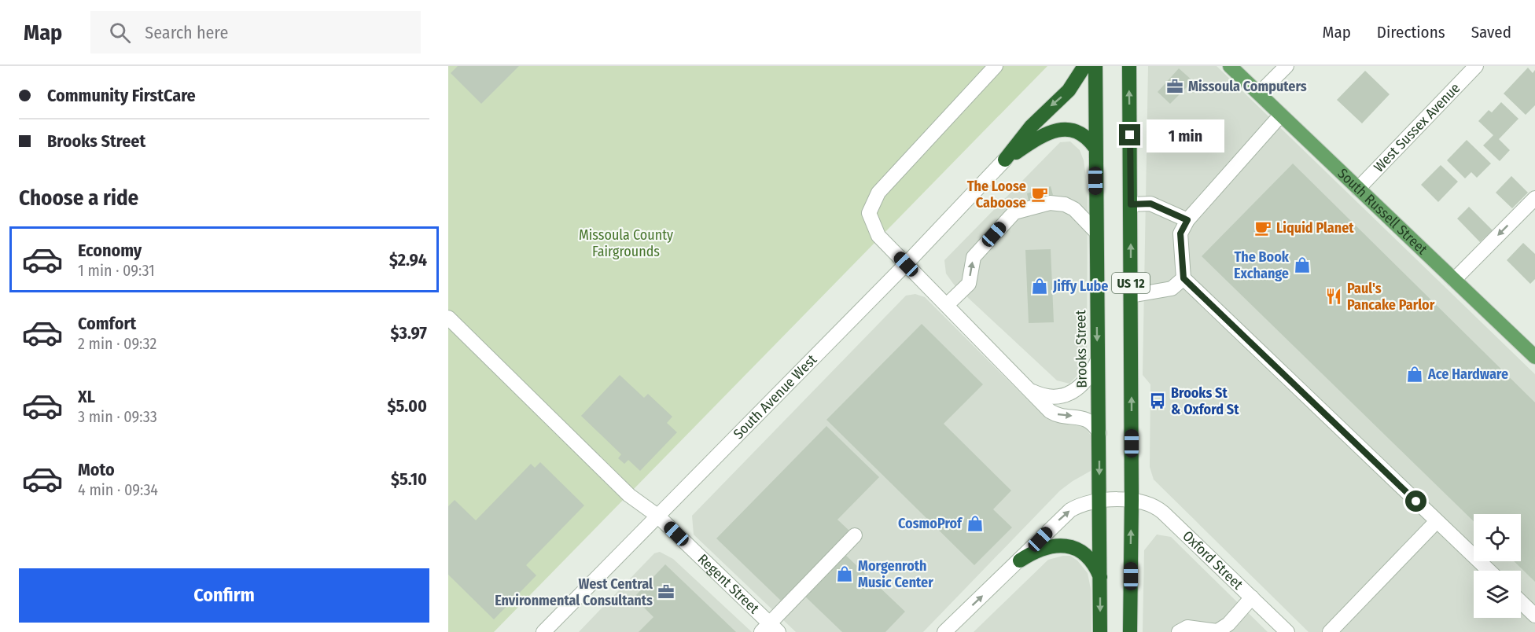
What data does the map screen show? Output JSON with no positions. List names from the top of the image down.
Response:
{
  "streets": {
    "highway": ["US 12", "Brooks Street"],
    "main road": ["South Russell Street"],
    "street": [
      "West Sussex Avenue",
      "South Avenue West",
      "Oxford Street",
      "Regent Street"
    ]
  },
  "crossings": [
    ["West Sussex Avenue", "South Russell Street"],
    ["US 12", "Oxford Street"],
    ["South Avenue West", "Regent Street"]
  ],
  "parks": ["Missoula County Fairgrounds"],
  "places": {
    "office": ["Missoula Computers", "West Central Environmental Consultants"],
    "cafe": ["The Loose Caboose", "Liquid Planet"],
    "shop": [
      "The Book Exchange",
      "Jiffy Lube",
      "Ace Hardware",
      "CosmoProf",
      "Morgenroth Music Center"
    ],
    "restaurant": ["Paul's Pancake Parlor"],
    "bus stop": ["Brooks St & Oxford St"]
  },
  "page": {
    "header": "Map",
    "search": "Search here",
    "nav": ["Map", "Directions", "Saved"],
    "banner": ["Community FirstCare", "Brooks Street"],
    "bubble": "1 min",
    "heading": "Choose a ride",
    "list": [
      {
        "name": "Economy",
        "note": "1 min · 09:31",
        "value": "$2.94"
      },
      {
        "name": "Comfort",
        "note": "2 min · 09:32",
        "value": "$3.97"
      },
      {
        "name": "XL",
        "note": "3 min · 09:33",
        "value": "$5.00"
      },
      {
        "name": "Moto",
        "note": "4 min · 09:34",
        "value": "$5.10"
      }
    ],
    "buttons": "Confirm"
  }
}
